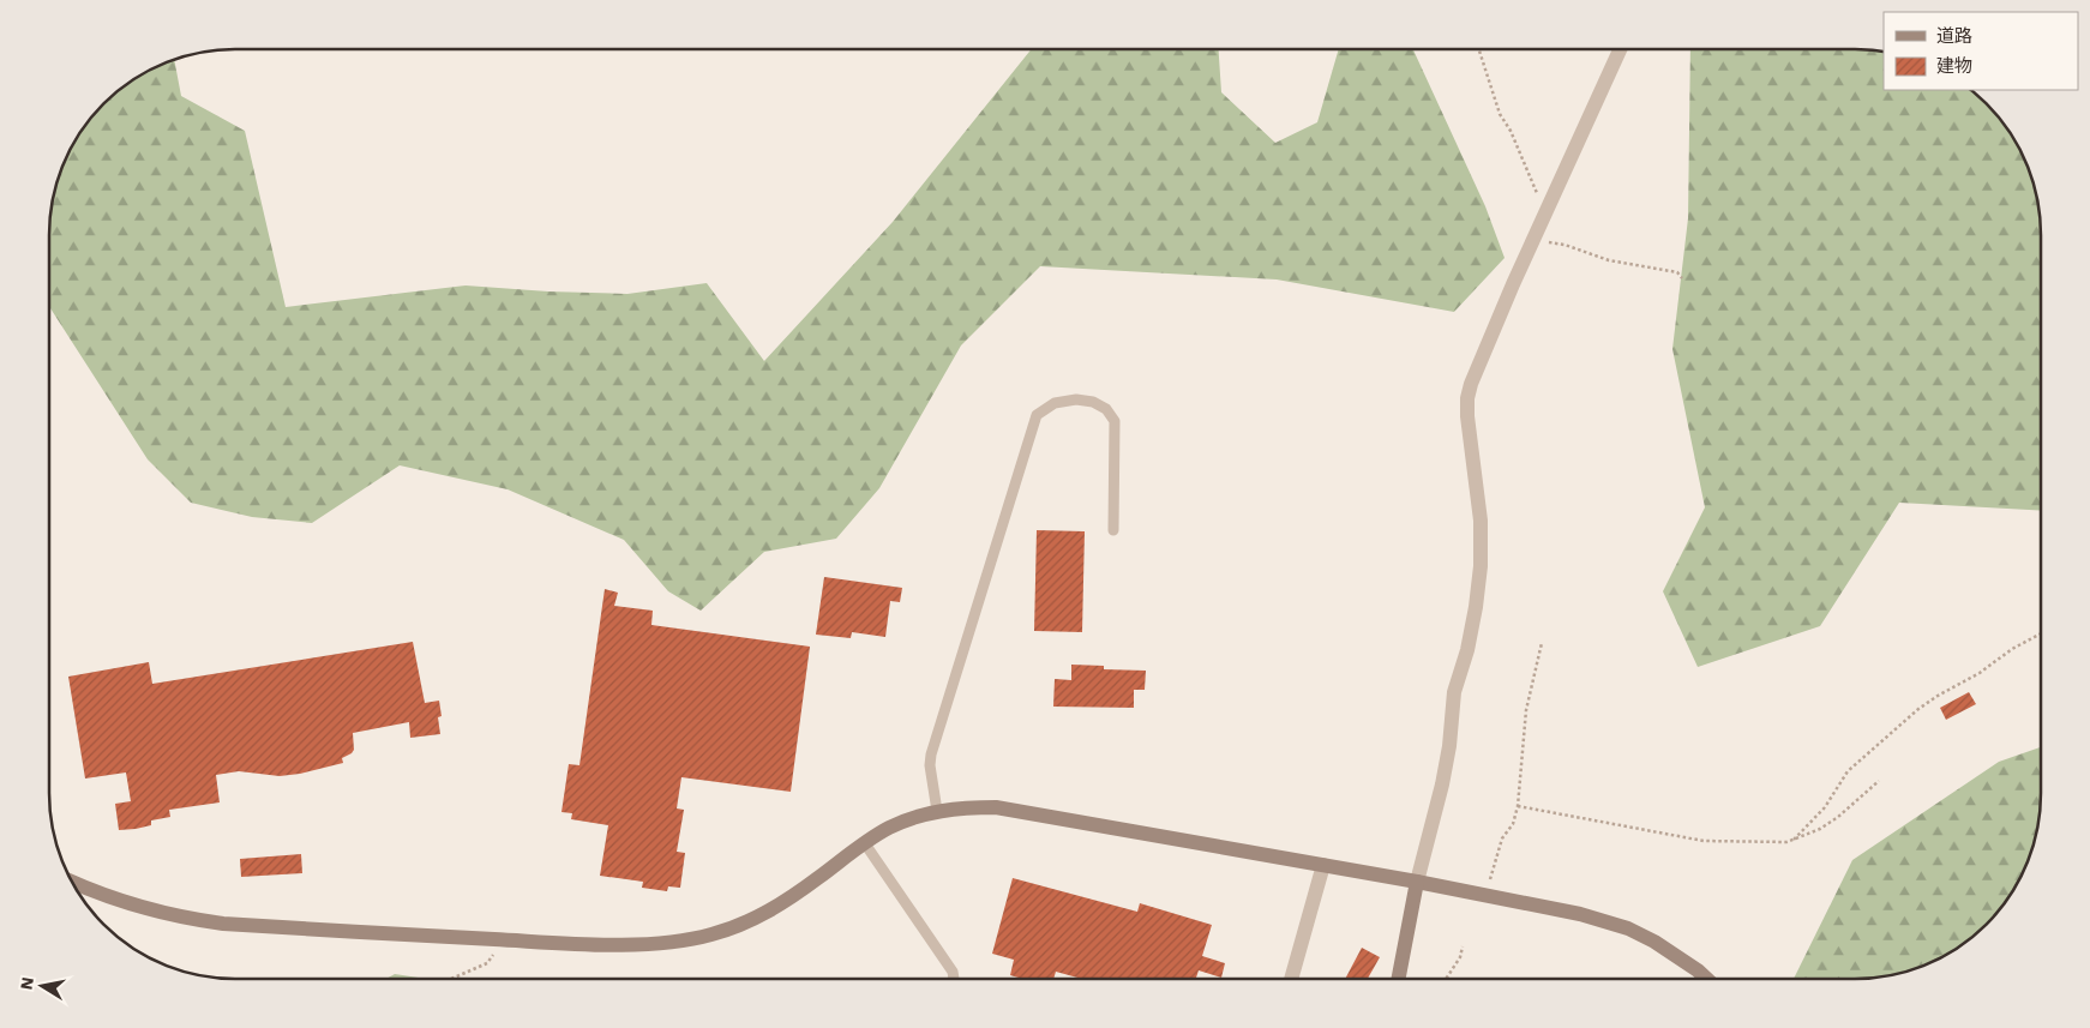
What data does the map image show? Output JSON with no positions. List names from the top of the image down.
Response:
{
  "legend": ["道路", "建物"],
  "north": "left"
}
